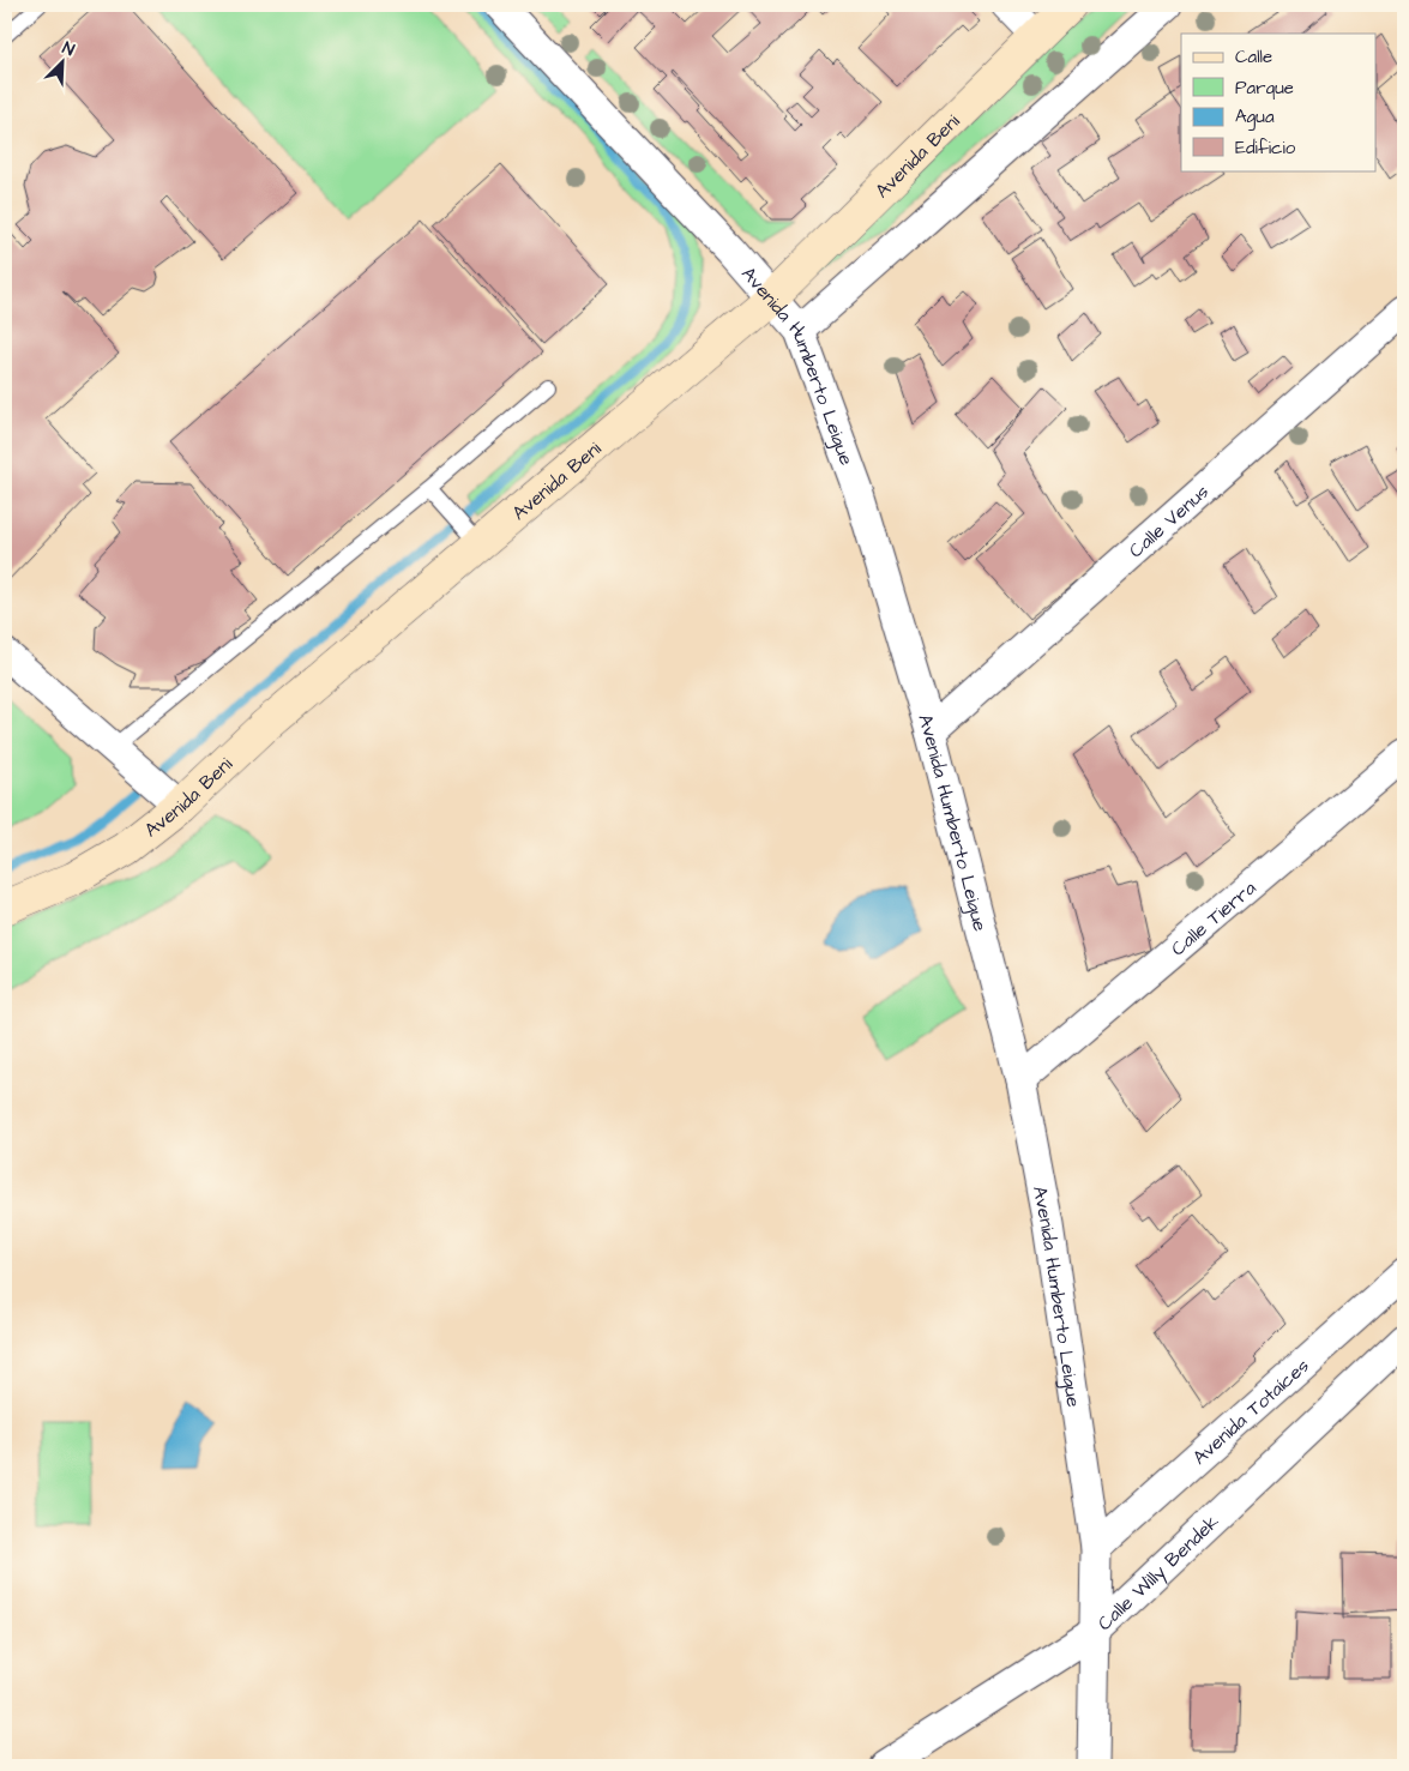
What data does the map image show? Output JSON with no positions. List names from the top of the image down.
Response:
{
  "streets": {
    "street": [
      "Avenida Beni",
      "Avenida Humberto Leigue",
      "Calle Venus",
      "Calle Tierra",
      "Avenida Totaíces",
      "Calle Willy Bendek"
    ]
  },
  "crossings": [
    ["Avenida Beni", "Avenida Humberto Leigue"],
    ["Avenida Humberto Leigue", "Calle Venus"],
    ["Avenida Humberto Leigue", "Calle Tierra"],
    ["Avenida Humberto Leigue", "Avenida Totaíces"],
    ["Avenida Humberto Leigue", "Calle Willy Bendek"]
  ],
  "legend": [
    "Calle",
    "Parque",
    "Agua",
    "Edificio"
  ],
  "north": "top right"
}
